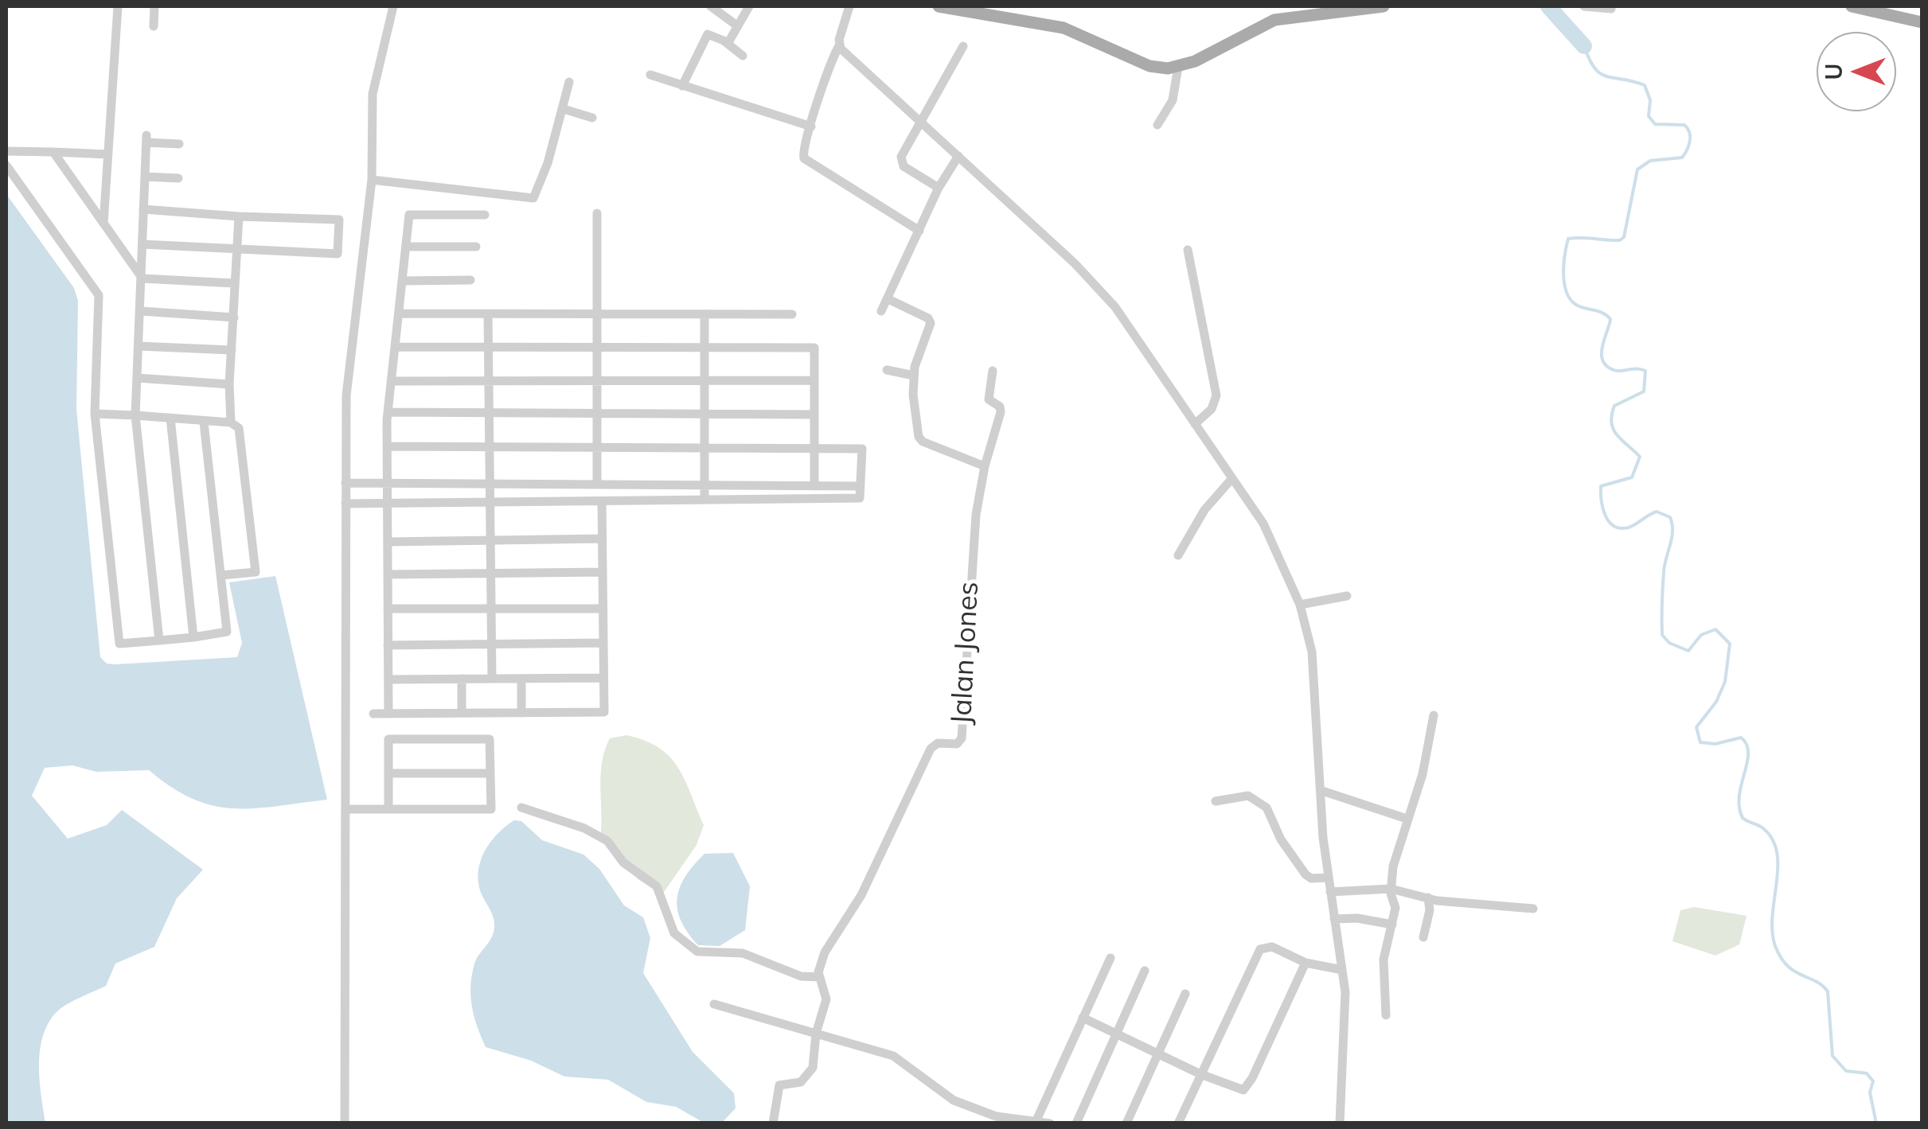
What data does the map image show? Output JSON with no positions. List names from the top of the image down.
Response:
{
  "streets": {
    "street": ["Jalan Jones"]
  },
  "north": "left"
}
